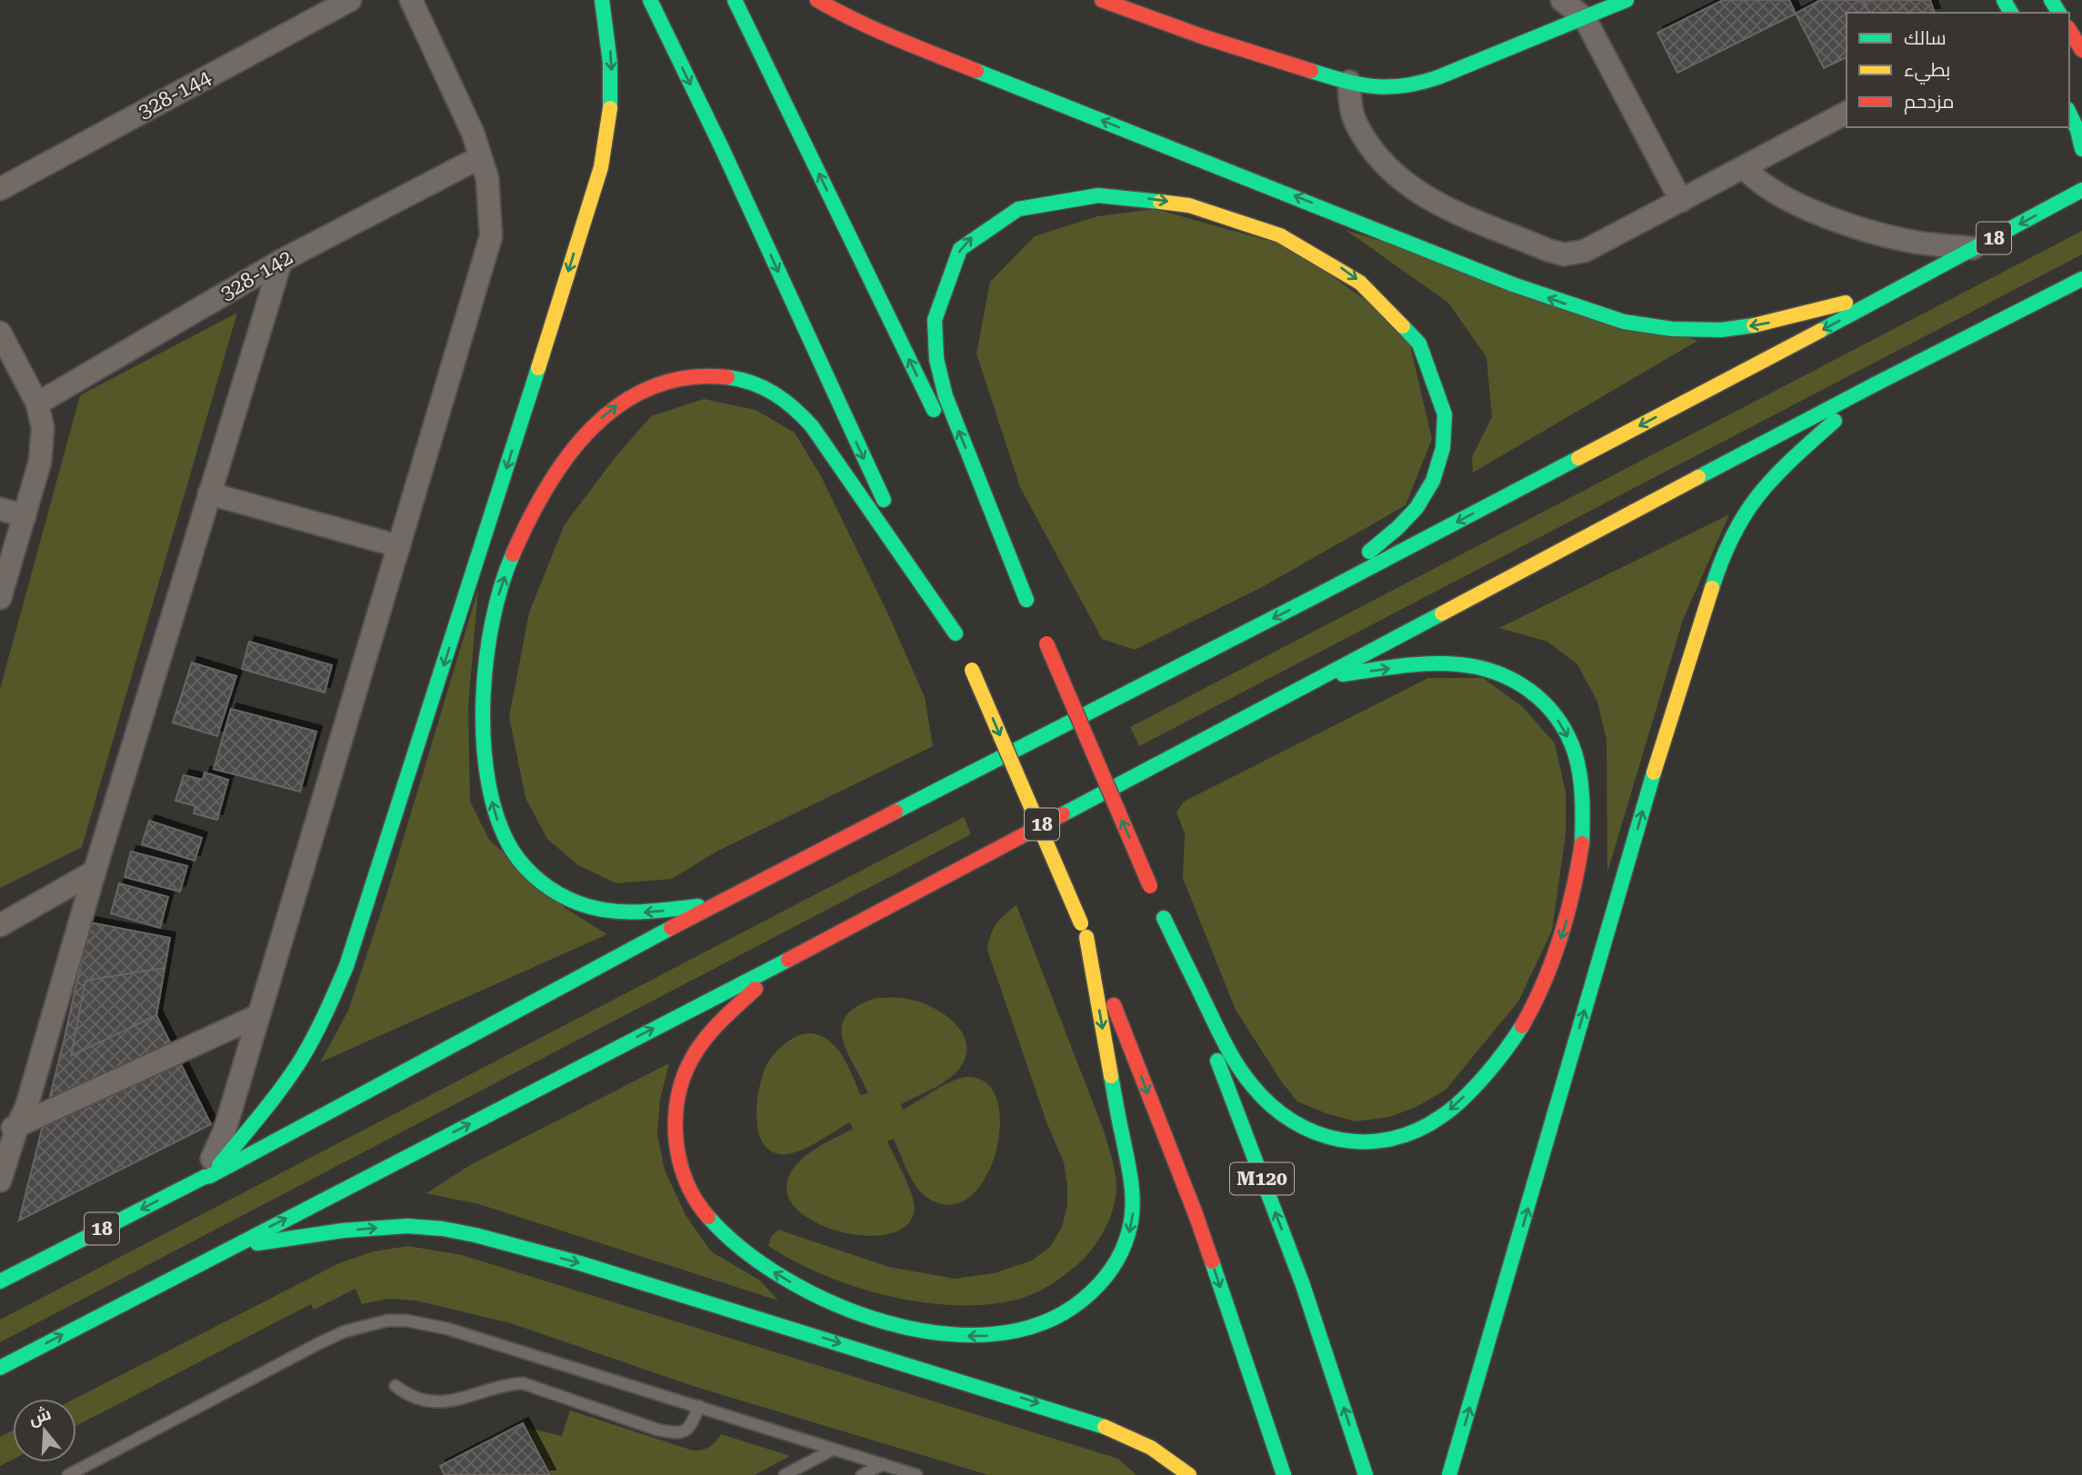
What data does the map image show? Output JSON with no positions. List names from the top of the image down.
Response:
{
  "streets": {
    "main road": ["18", "M120"],
    "street": ["328-144", "328-142"]
  },
  "legend": ["سالك", "بطيء", "مزدحم"],
  "north": "top"
}
